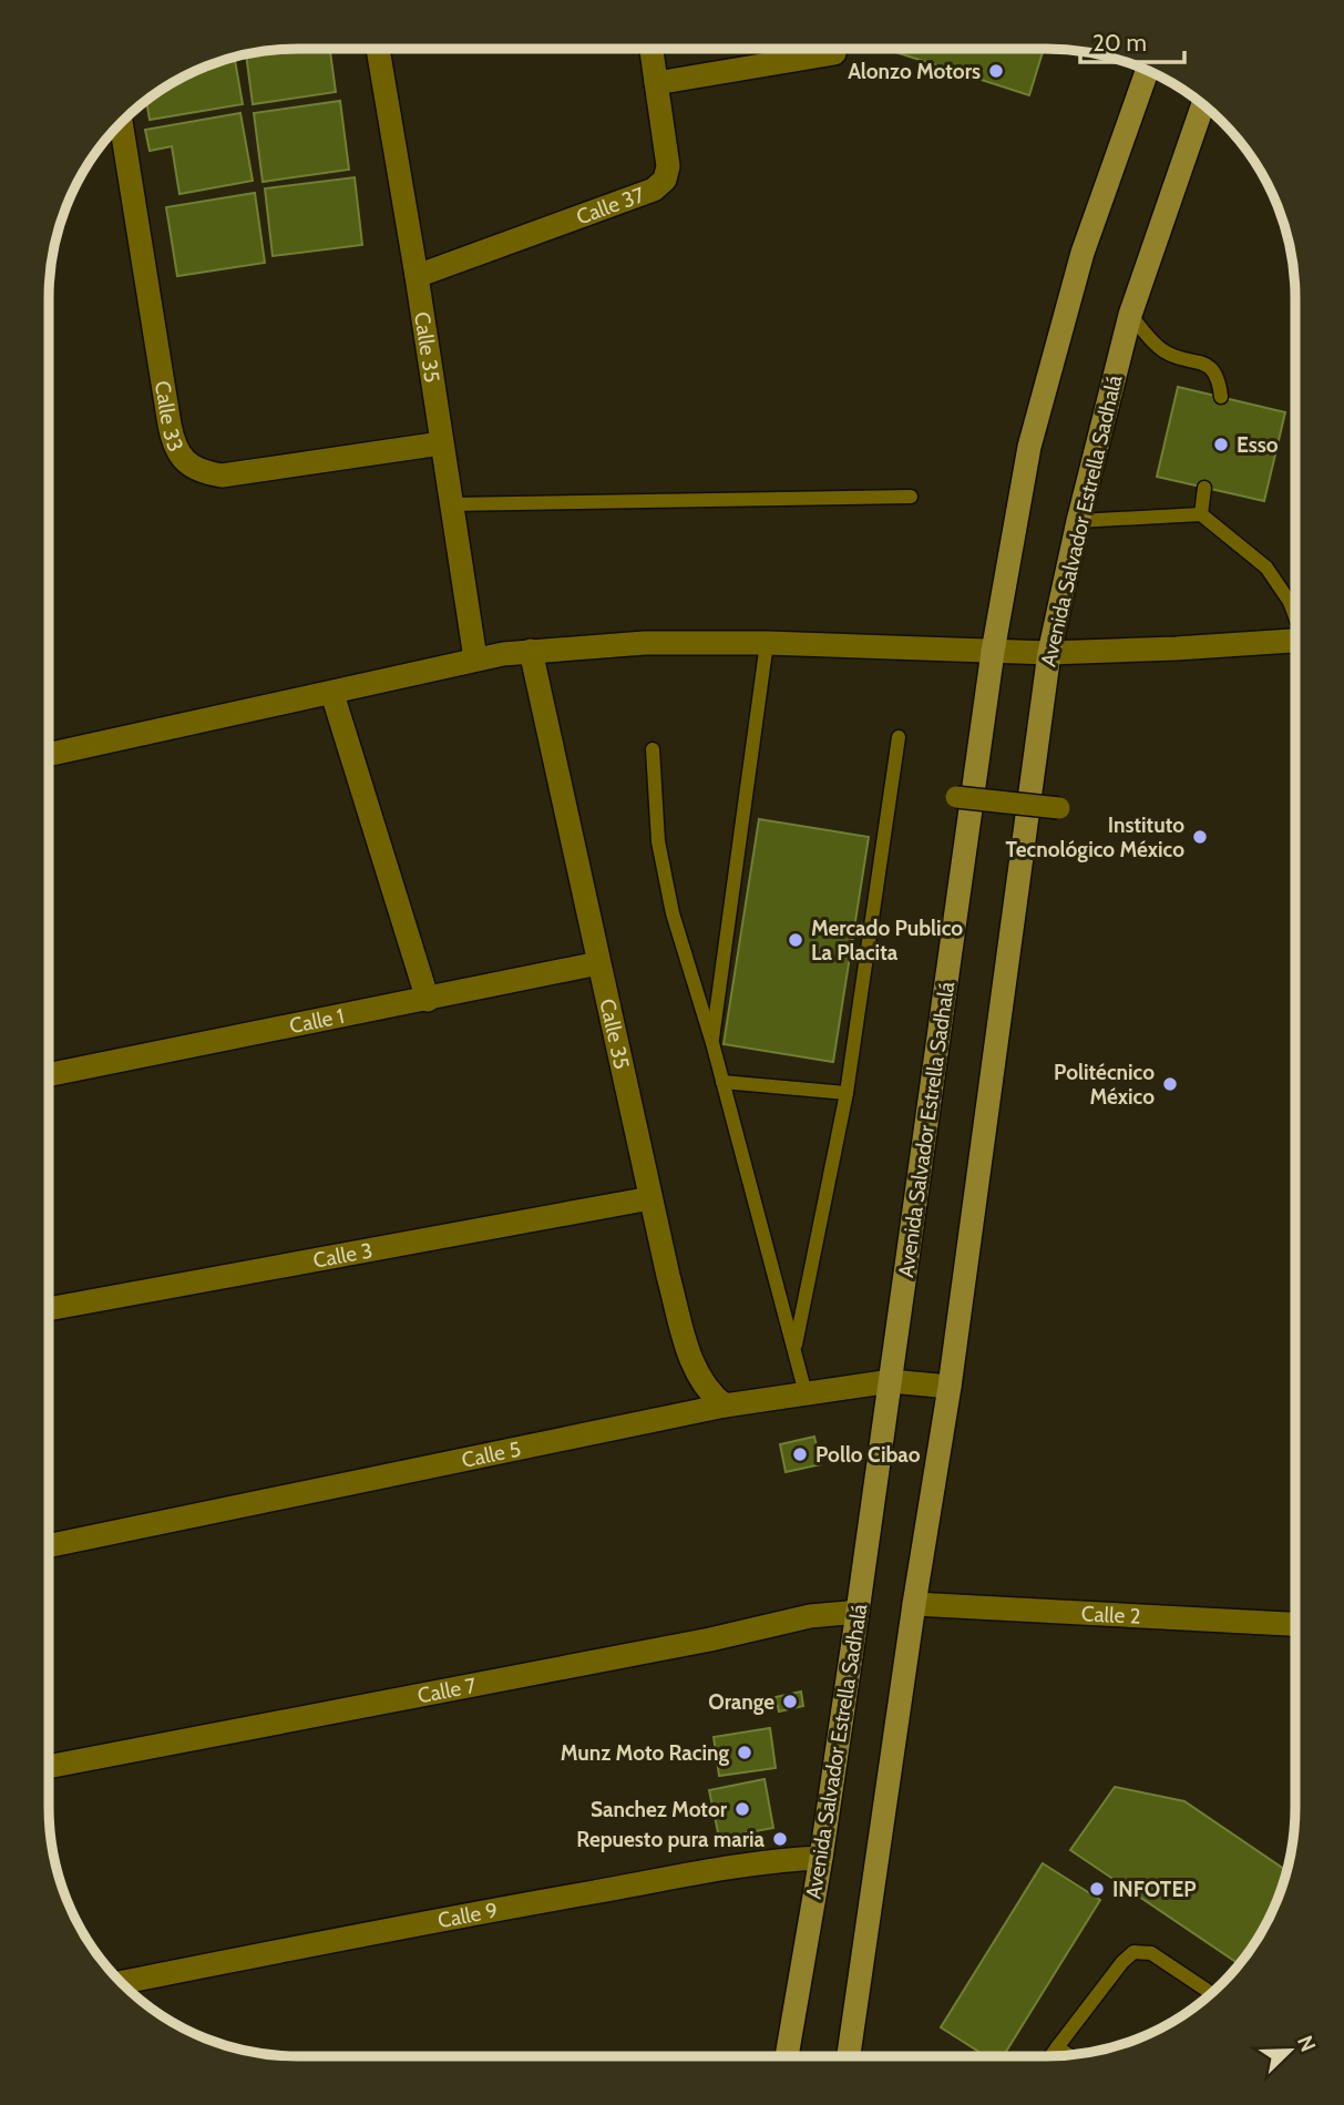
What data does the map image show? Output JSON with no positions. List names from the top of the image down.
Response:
{
  "streets": {
    "highway": ["Avenida Salvador Estrella Sadhalá"],
    "street": [
      "Calle 37",
      "Calle 35",
      "Calle 33",
      "Calle 1",
      "Calle 3",
      "Calle 5",
      "Calle 2",
      "Calle 7",
      "Calle 9"
    ]
  },
  "crossings": [
    ["Calle 37", "Calle 35"],
    ["Calle 35", "Calle 33"],
    ["Calle 35", "Calle 1"],
    ["Calle 35", "Calle 3"],
    ["Calle 35", "Calle 5"],
    ["Avenida Salvador Estrella Sadhalá", "Calle 5"],
    ["Avenida Salvador Estrella Sadhalá", "Calle 2"],
    ["Avenida Salvador Estrella Sadhalá", "Calle 7"],
    ["Avenida Salvador Estrella Sadhalá", "Calle 9"]
  ],
  "places": [
    "Alonzo Motors",
    "Esso",
    "Instituto Tecnológico México",
    "Mercado Publico La Placita",
    "Politécnico México",
    "Pollo Cibao",
    "Orange",
    "Munz Moto Racing",
    "Sanchez Motor",
    "Repuesto pura maria",
    "INFOTEP"
  ],
  "scale_bar": "20 m",
  "north": "top right"
}
